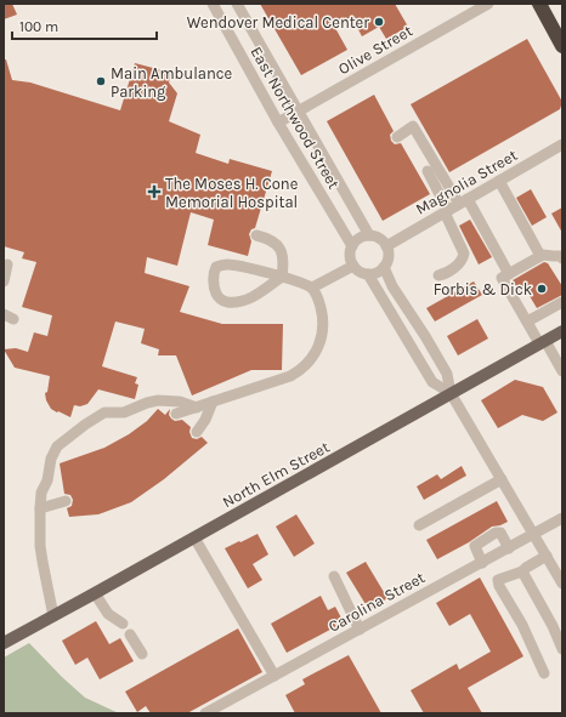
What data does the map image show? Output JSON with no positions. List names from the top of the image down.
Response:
{
  "streets": {
    "main road": ["North Elm Street"],
    "street": [
      "Olive Street",
      "East Northwood Street",
      "Magnolia Street",
      "Carolina Street"
    ]
  },
  "crossings": [
    ["Olive Street", "East Northwood Street"],
    ["East Northwood Street", "Magnolia Street"]
  ],
  "places": {
    "other": ["Wendover Medical Center", "Main Ambulance Parking", "Forbis & Dick"],
    "health": ["The Moses H. Cone Memorial Hospital"]
  },
  "scale_bar": "100 m"
}
